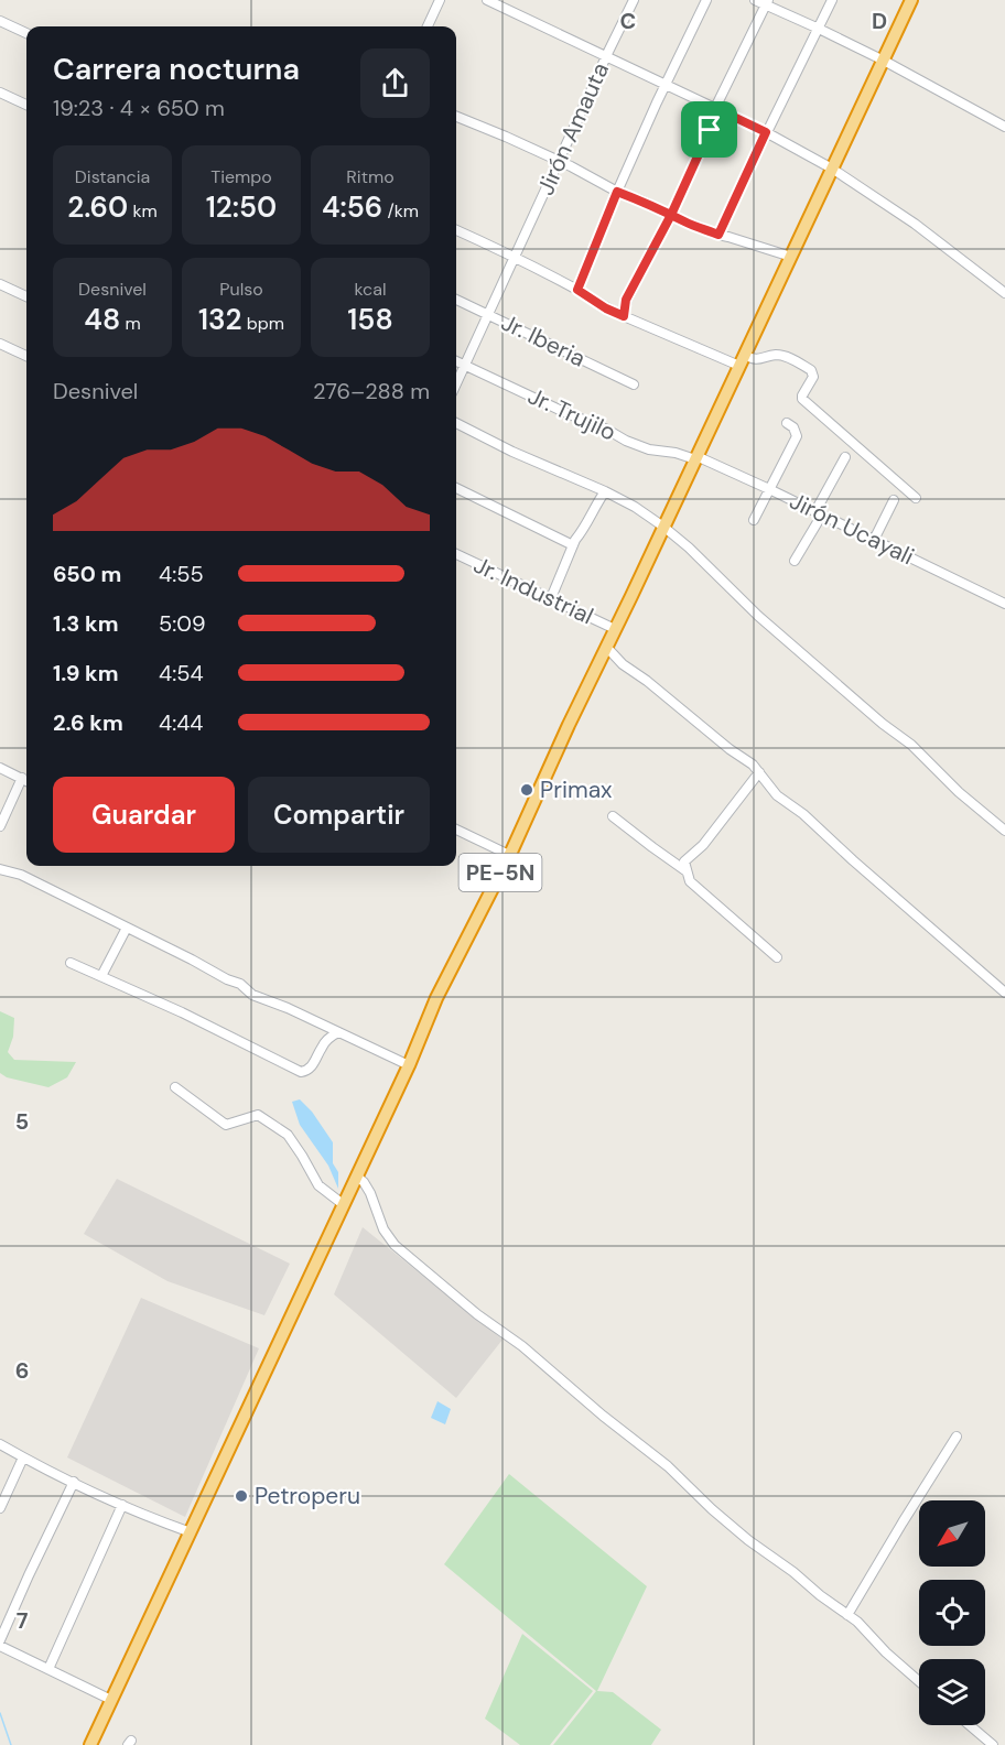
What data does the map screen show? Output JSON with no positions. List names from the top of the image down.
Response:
{
  "streets": {
    "highway": ["PE-5N"],
    "street": [
      "Jirón Amauta",
      "Jr. Iberia",
      "Jr. Trujilo",
      "Jirón Ucayali",
      "Jr. Industrial"
    ]
  },
  "crossings": [
    ["Jirón Amauta", "Jr. Iberia"],
    ["Jirón Amauta", "Jr. Trujilo"],
    ["Jr. Trujilo", "Jirón Ucayali"],
    ["Jr. Trujilo", "PE-5N"],
    ["Jirón Ucayali", "PE-5N"],
    ["Jr. Industrial", "PE-5N"]
  ],
  "places": ["Primax", "Petroperu"],
  "north": "bottom left",
  "page": {
    "heading": ["Carrera nocturna", "19:23 · 4 × 650 m"],
    "stats": [
      ["Distancia", "2.60 km"],
      ["Tiempo", "12:50"],
      ["Ritmo", "4:56 /km"],
      ["Desnivel", "48 m"],
      ["Pulso", "132 bpm"],
      ["kcal", "158"]
    ],
    "chart": ["Desnivel", "276–288 m"],
    "list": [
      {
        "name": "650 m",
        "note": "4:55"
      },
      {
        "name": "1.3 km",
        "note": "5:09"
      },
      {
        "name": "1.9 km",
        "note": "4:54"
      },
      {
        "name": "2.6 km",
        "note": "4:44"
      }
    ],
    "buttons": ["Guardar", "Compartir"]
  },
  "grid": {
    "columns": ["C", "D"],
    "rows": ["5", "6", "7"]
  }
}
